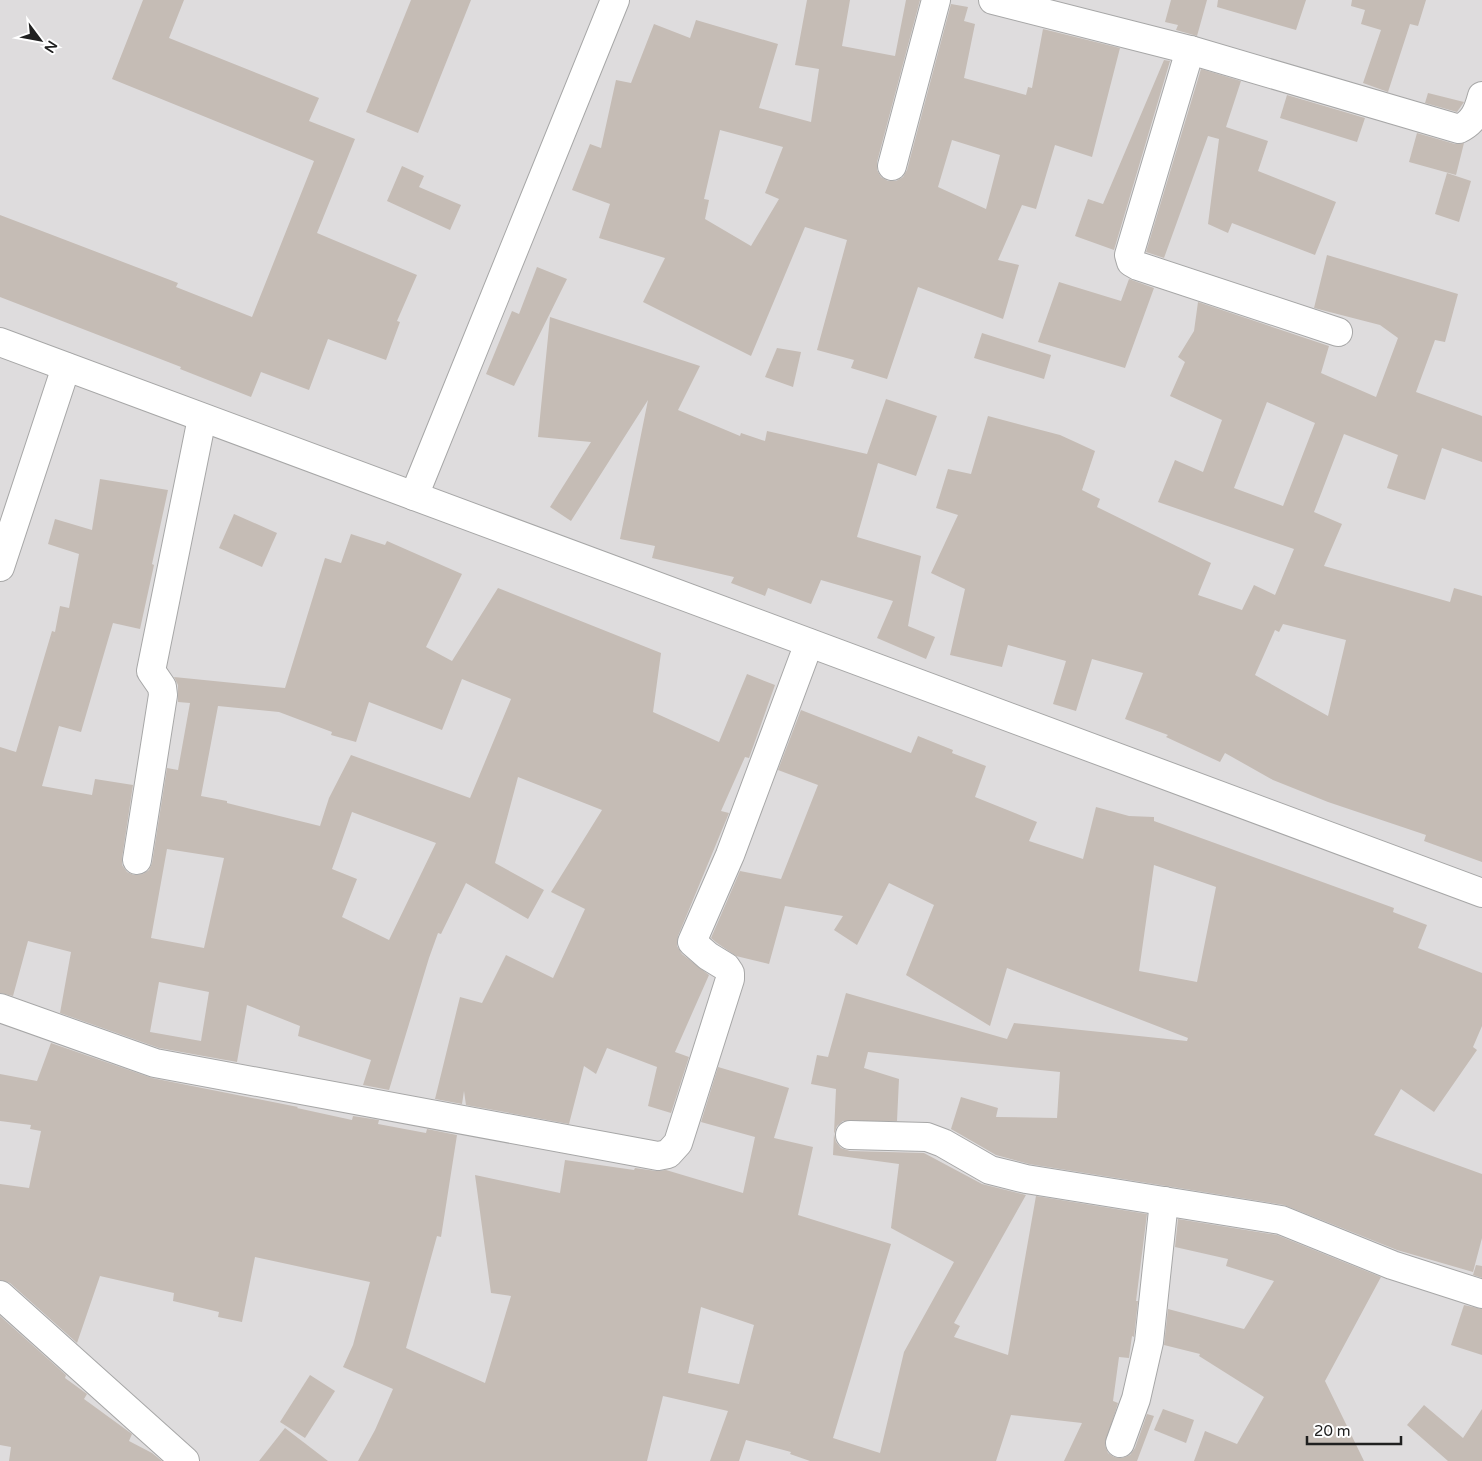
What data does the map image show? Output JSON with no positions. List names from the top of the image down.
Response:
{
  "scale_bar": "20 m",
  "north": "bottom right"
}
